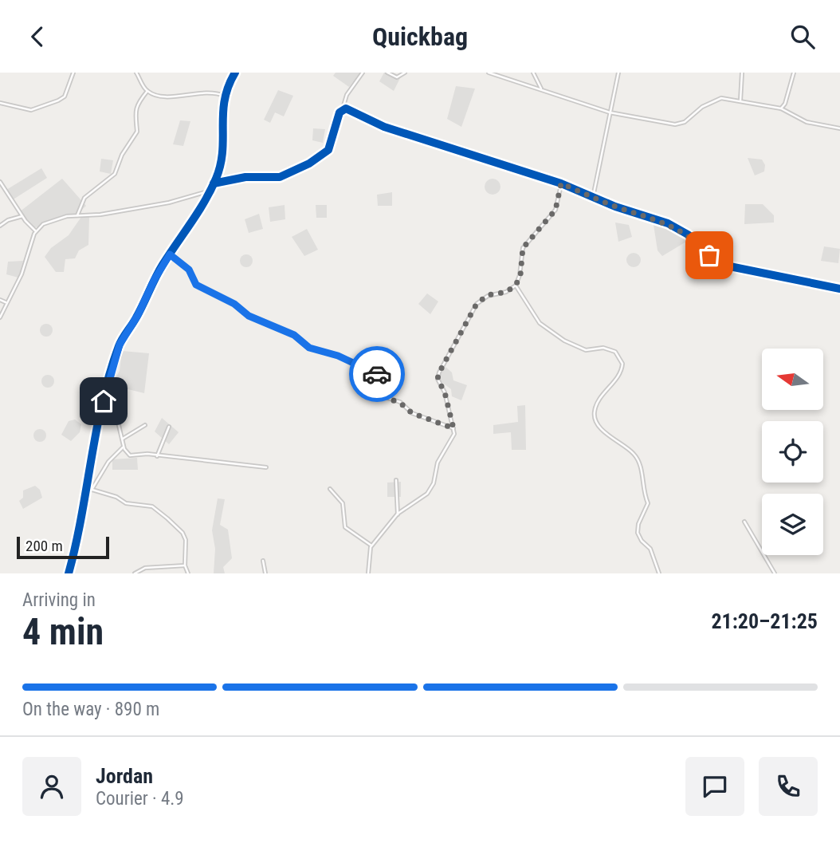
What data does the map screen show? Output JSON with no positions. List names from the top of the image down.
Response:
{
  "scale_bar": "200 m",
  "north": "left",
  "page": {
    "header": "Quickbag",
    "scale": "200 m",
    "heading": ["4 min", "Arriving in", "21:20–21:25"],
    "panel": ["Jordan", "Courier · 4.9"],
    "bar": "On the way · 890 m"
  }
}
